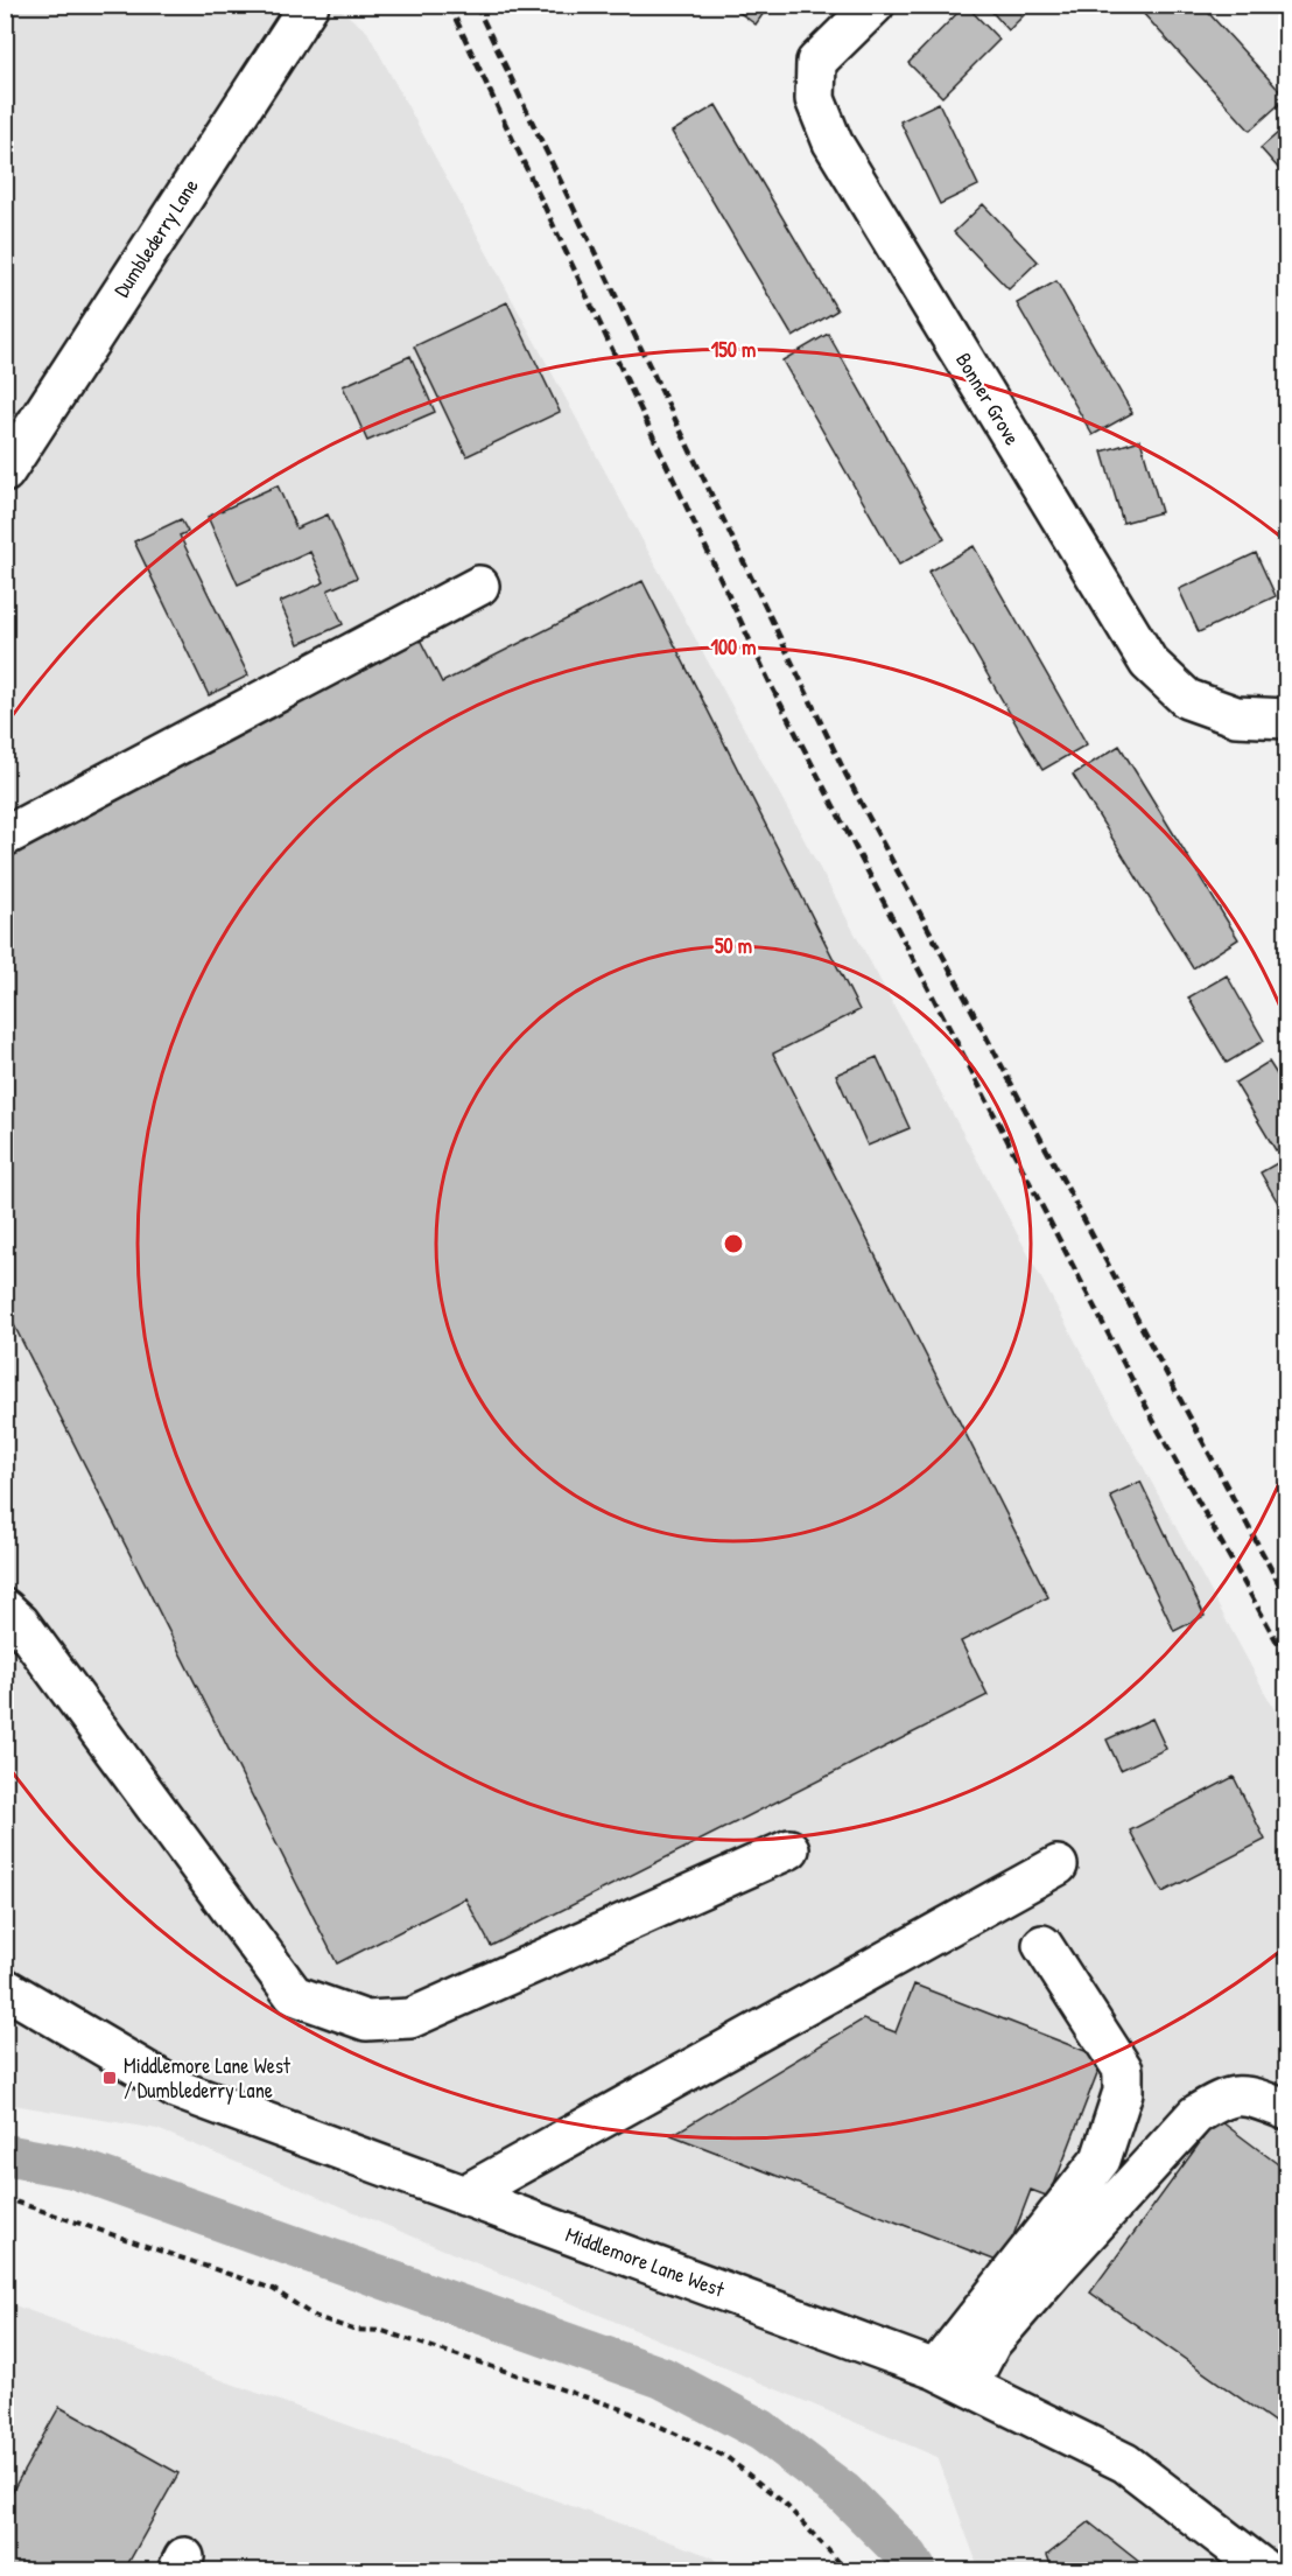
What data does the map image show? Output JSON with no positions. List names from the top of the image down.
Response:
{
  "streets": {
    "street": ["Dumblederry Lane", "Bonner Grove", "Middlemore Lane West"]
  },
  "places": {
    "transit": ["Middlemore Lane West / Dumblederry Lane"]
  },
  "rings": ["150 m", "100 m", "50 m"]
}
